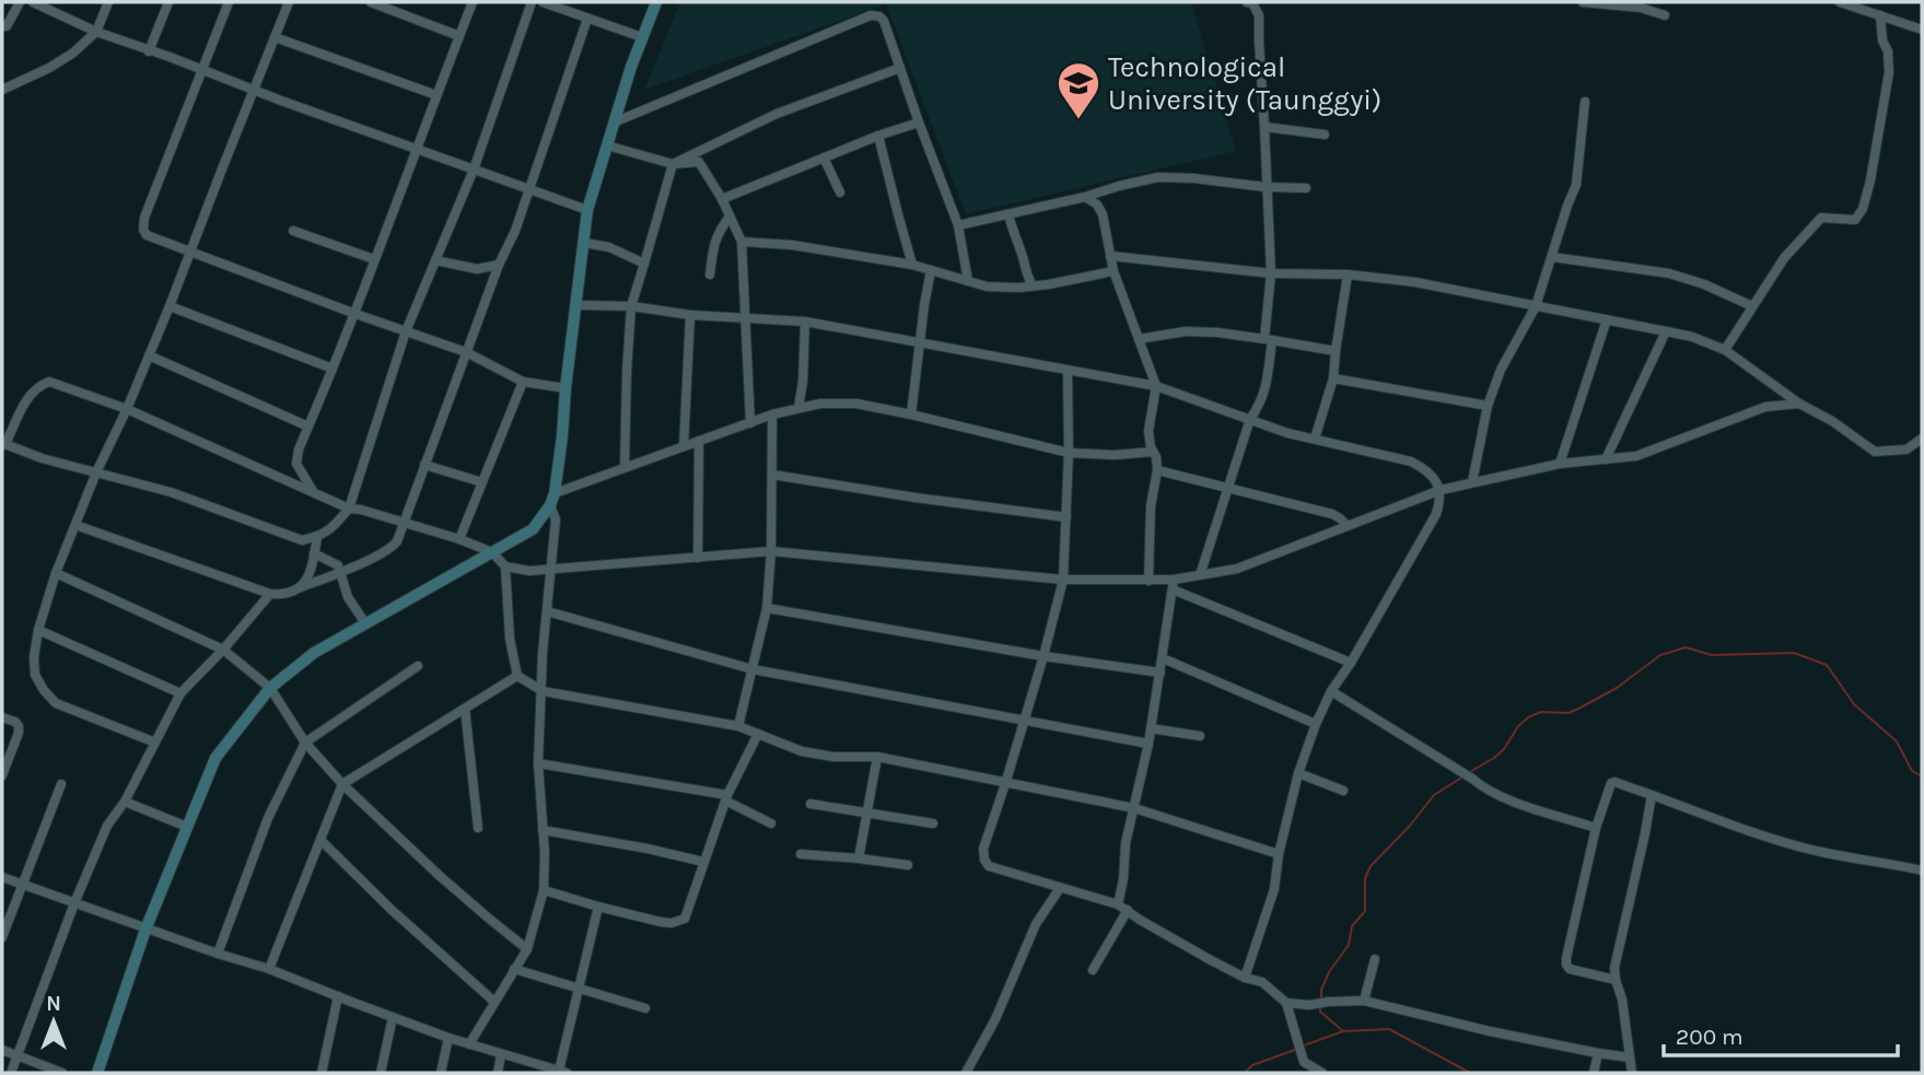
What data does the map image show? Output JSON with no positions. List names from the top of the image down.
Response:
{
  "places": {
    "school or university": ["Technological University (Taunggyi)"]
  },
  "scale_bar": "200 m",
  "north": "top"
}
